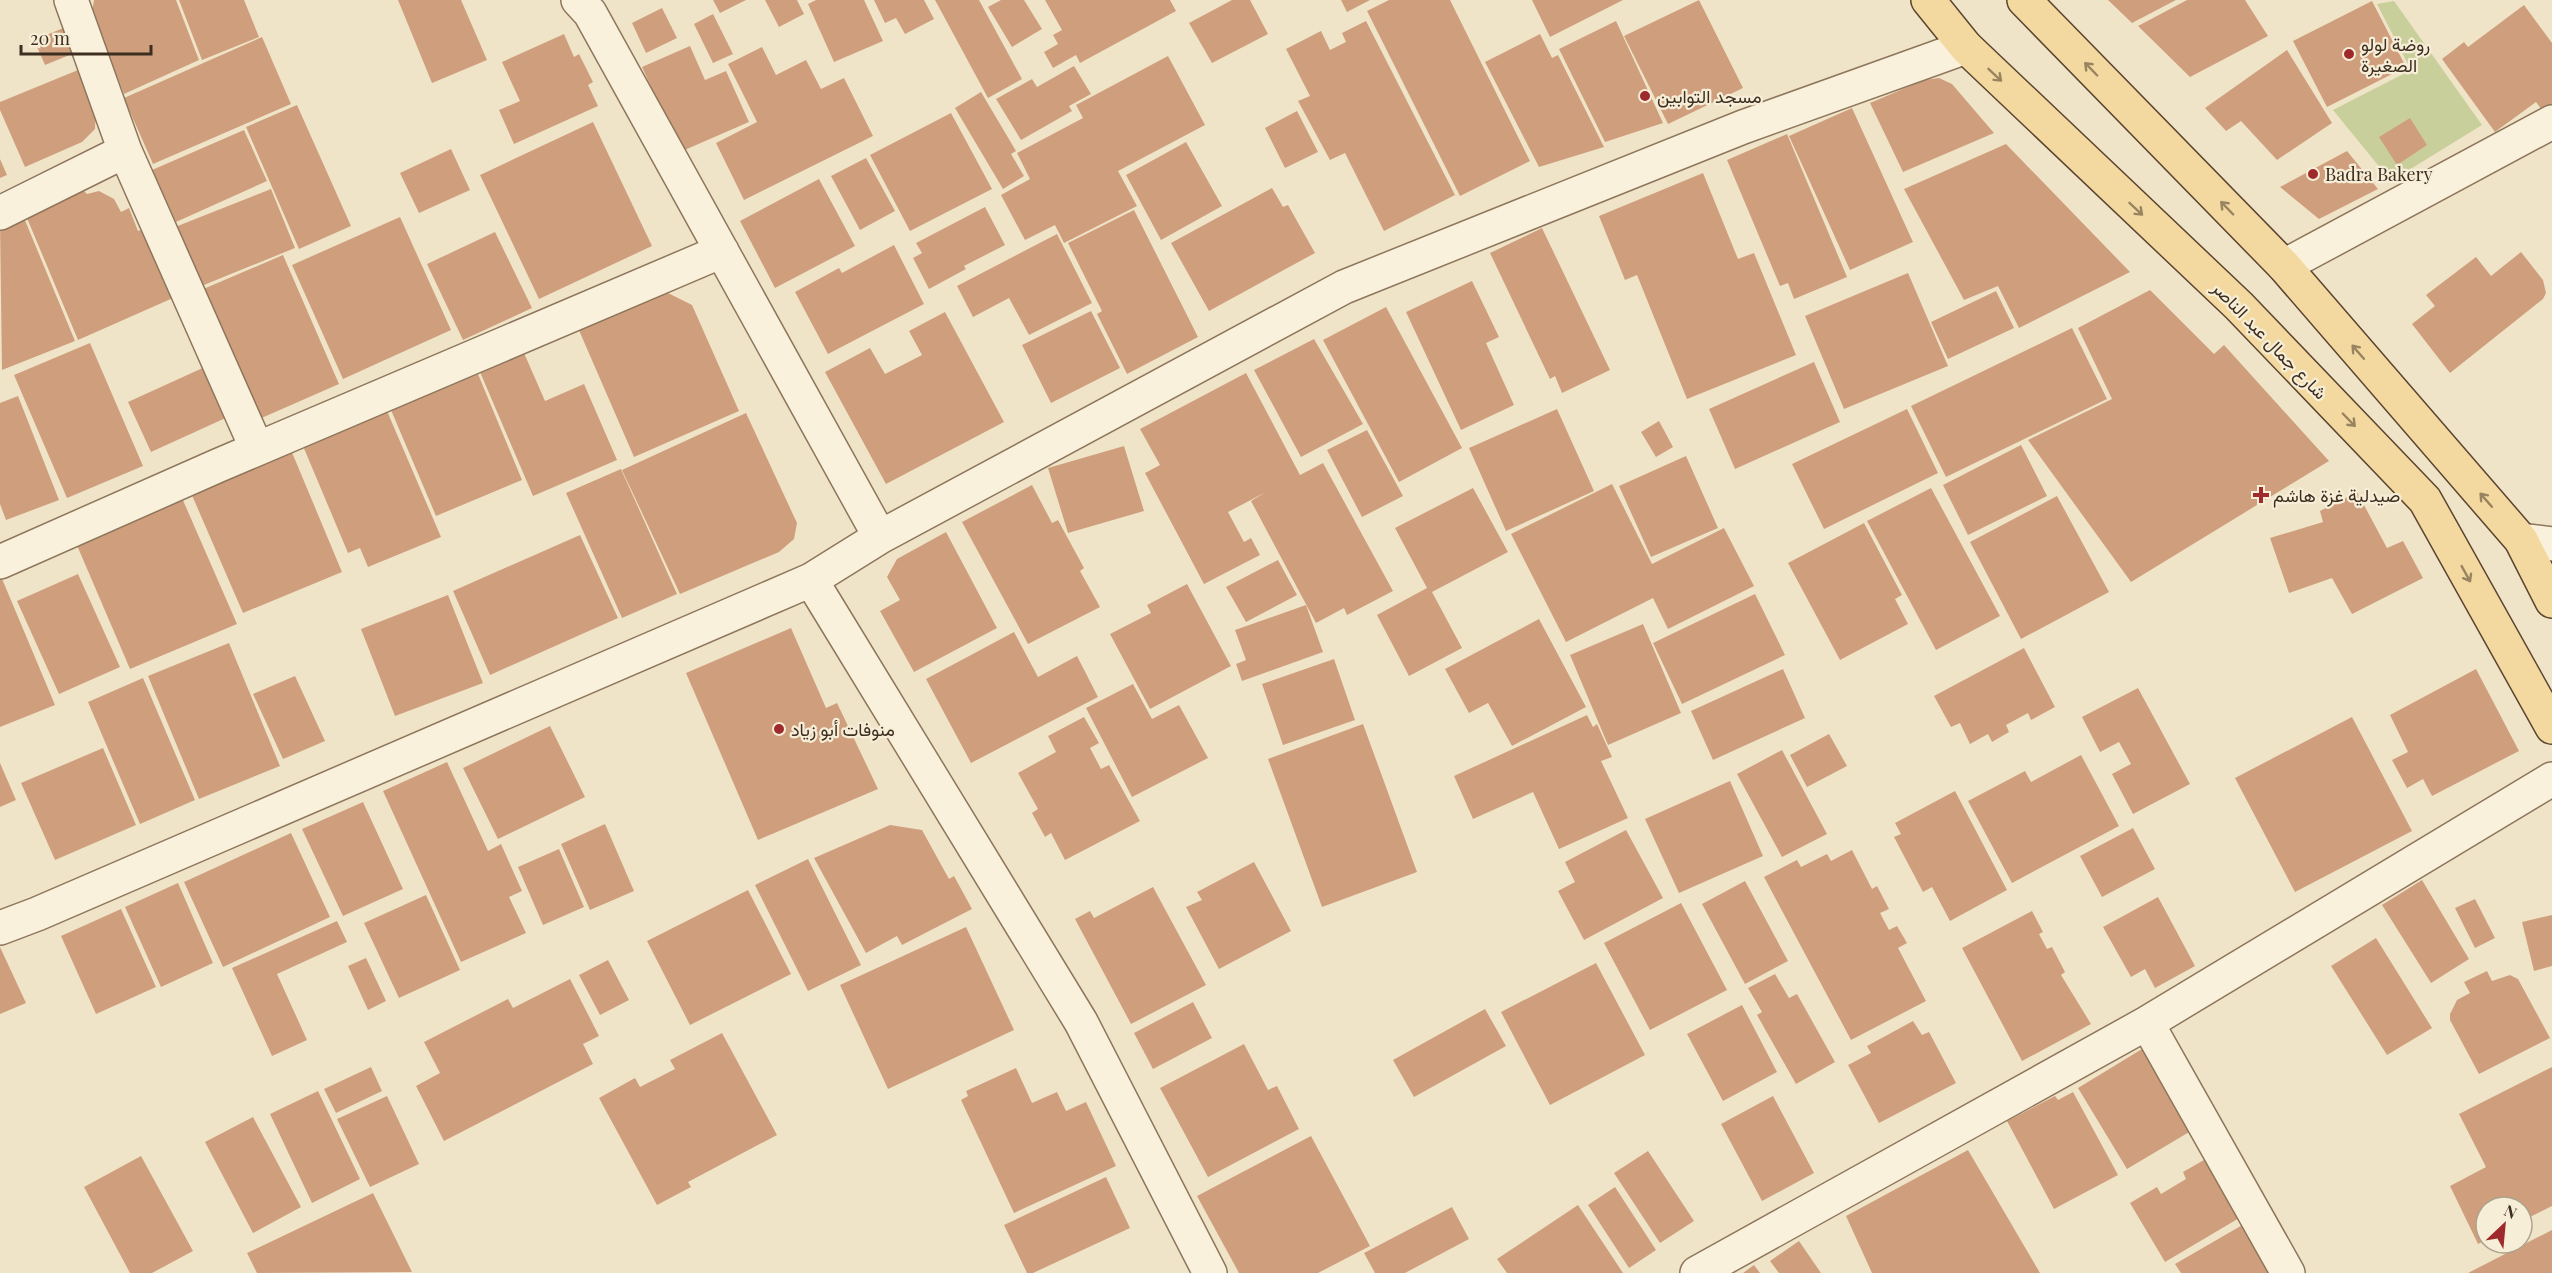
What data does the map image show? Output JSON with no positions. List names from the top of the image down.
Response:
{
  "streets": {
    "main road": ["شارع جمال عبد الناصر"]
  },
  "places": {
    "other": [
      "روضة لولو الصغيرة",
      "مسجد التوابين",
      "Badra Bakery",
      "منوفات أبو زياد"
    ],
    "health": ["صيدلية غزة هاشم"]
  },
  "scale_bar": "20 m",
  "north": "top right"
}
